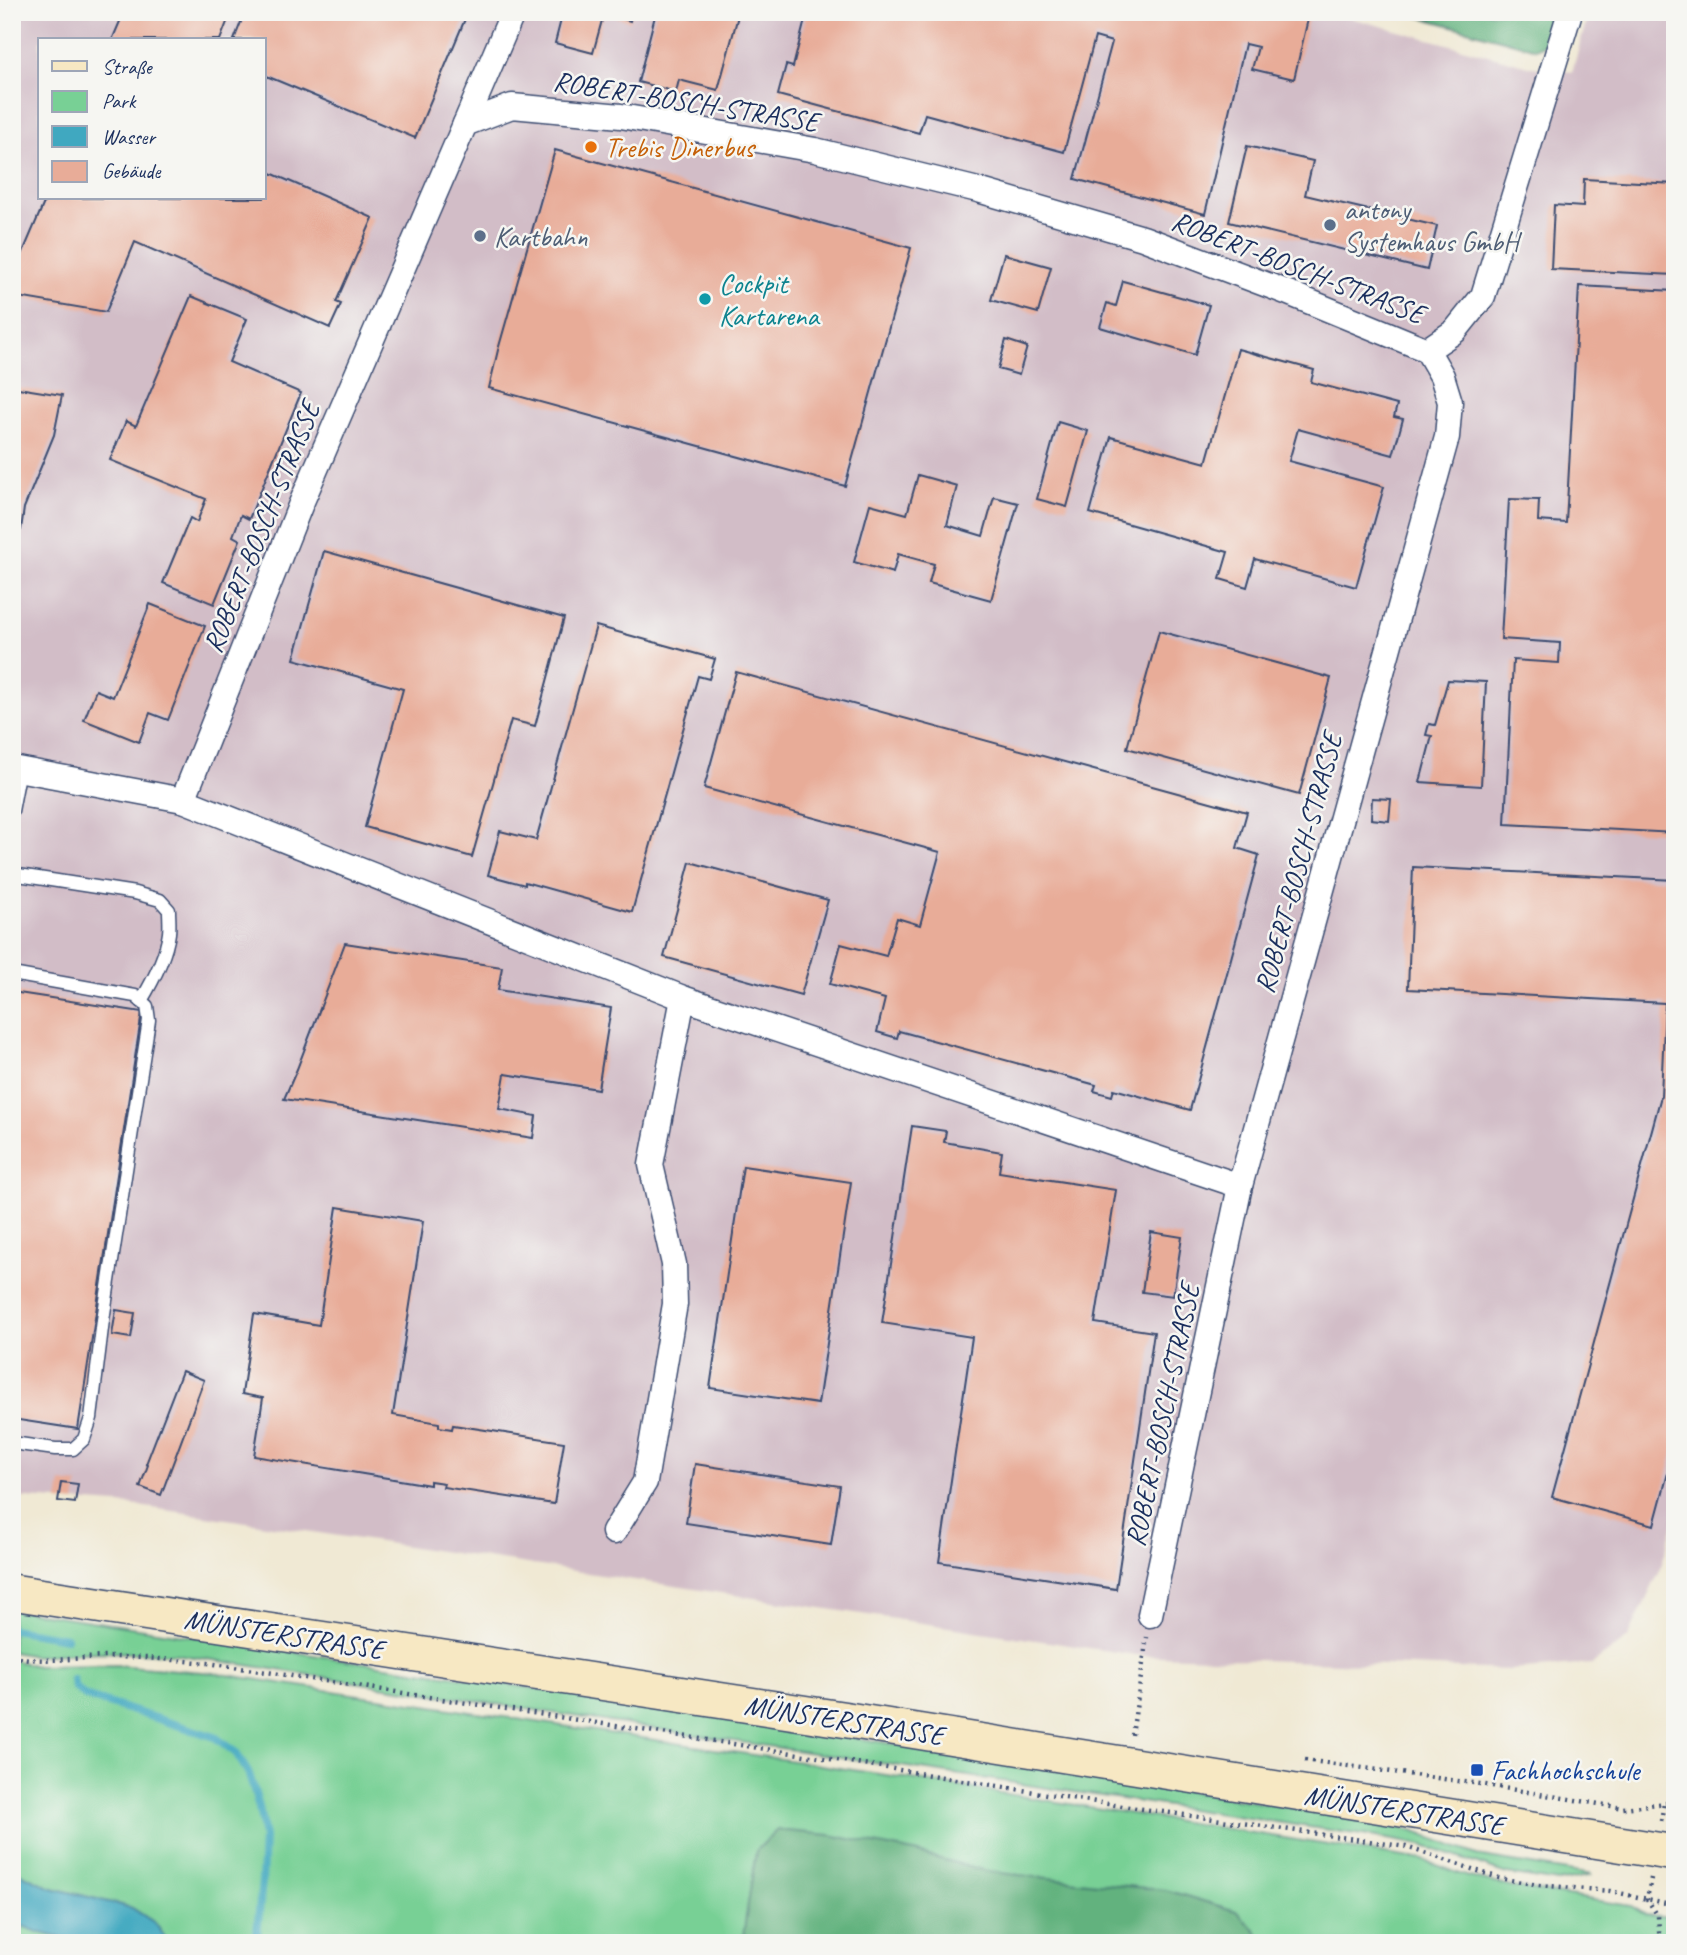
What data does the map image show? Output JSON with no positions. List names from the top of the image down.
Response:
{
  "streets": {
    "main road": ["MÜNSTERSTRASSE"],
    "street": ["ROBERT-BOSCH-STRASSE"]
  },
  "places": {
    "other": [
      "Trebis Dinerbus",
      "antony Systemhaus GmbH",
      "Kartbahn",
      "Cockpit Kartarena"
    ],
    "transit": ["Fachhochschule"]
  },
  "legend": [
    "Straße",
    "Park",
    "Wasser",
    "Gebäude"
  ]
}
